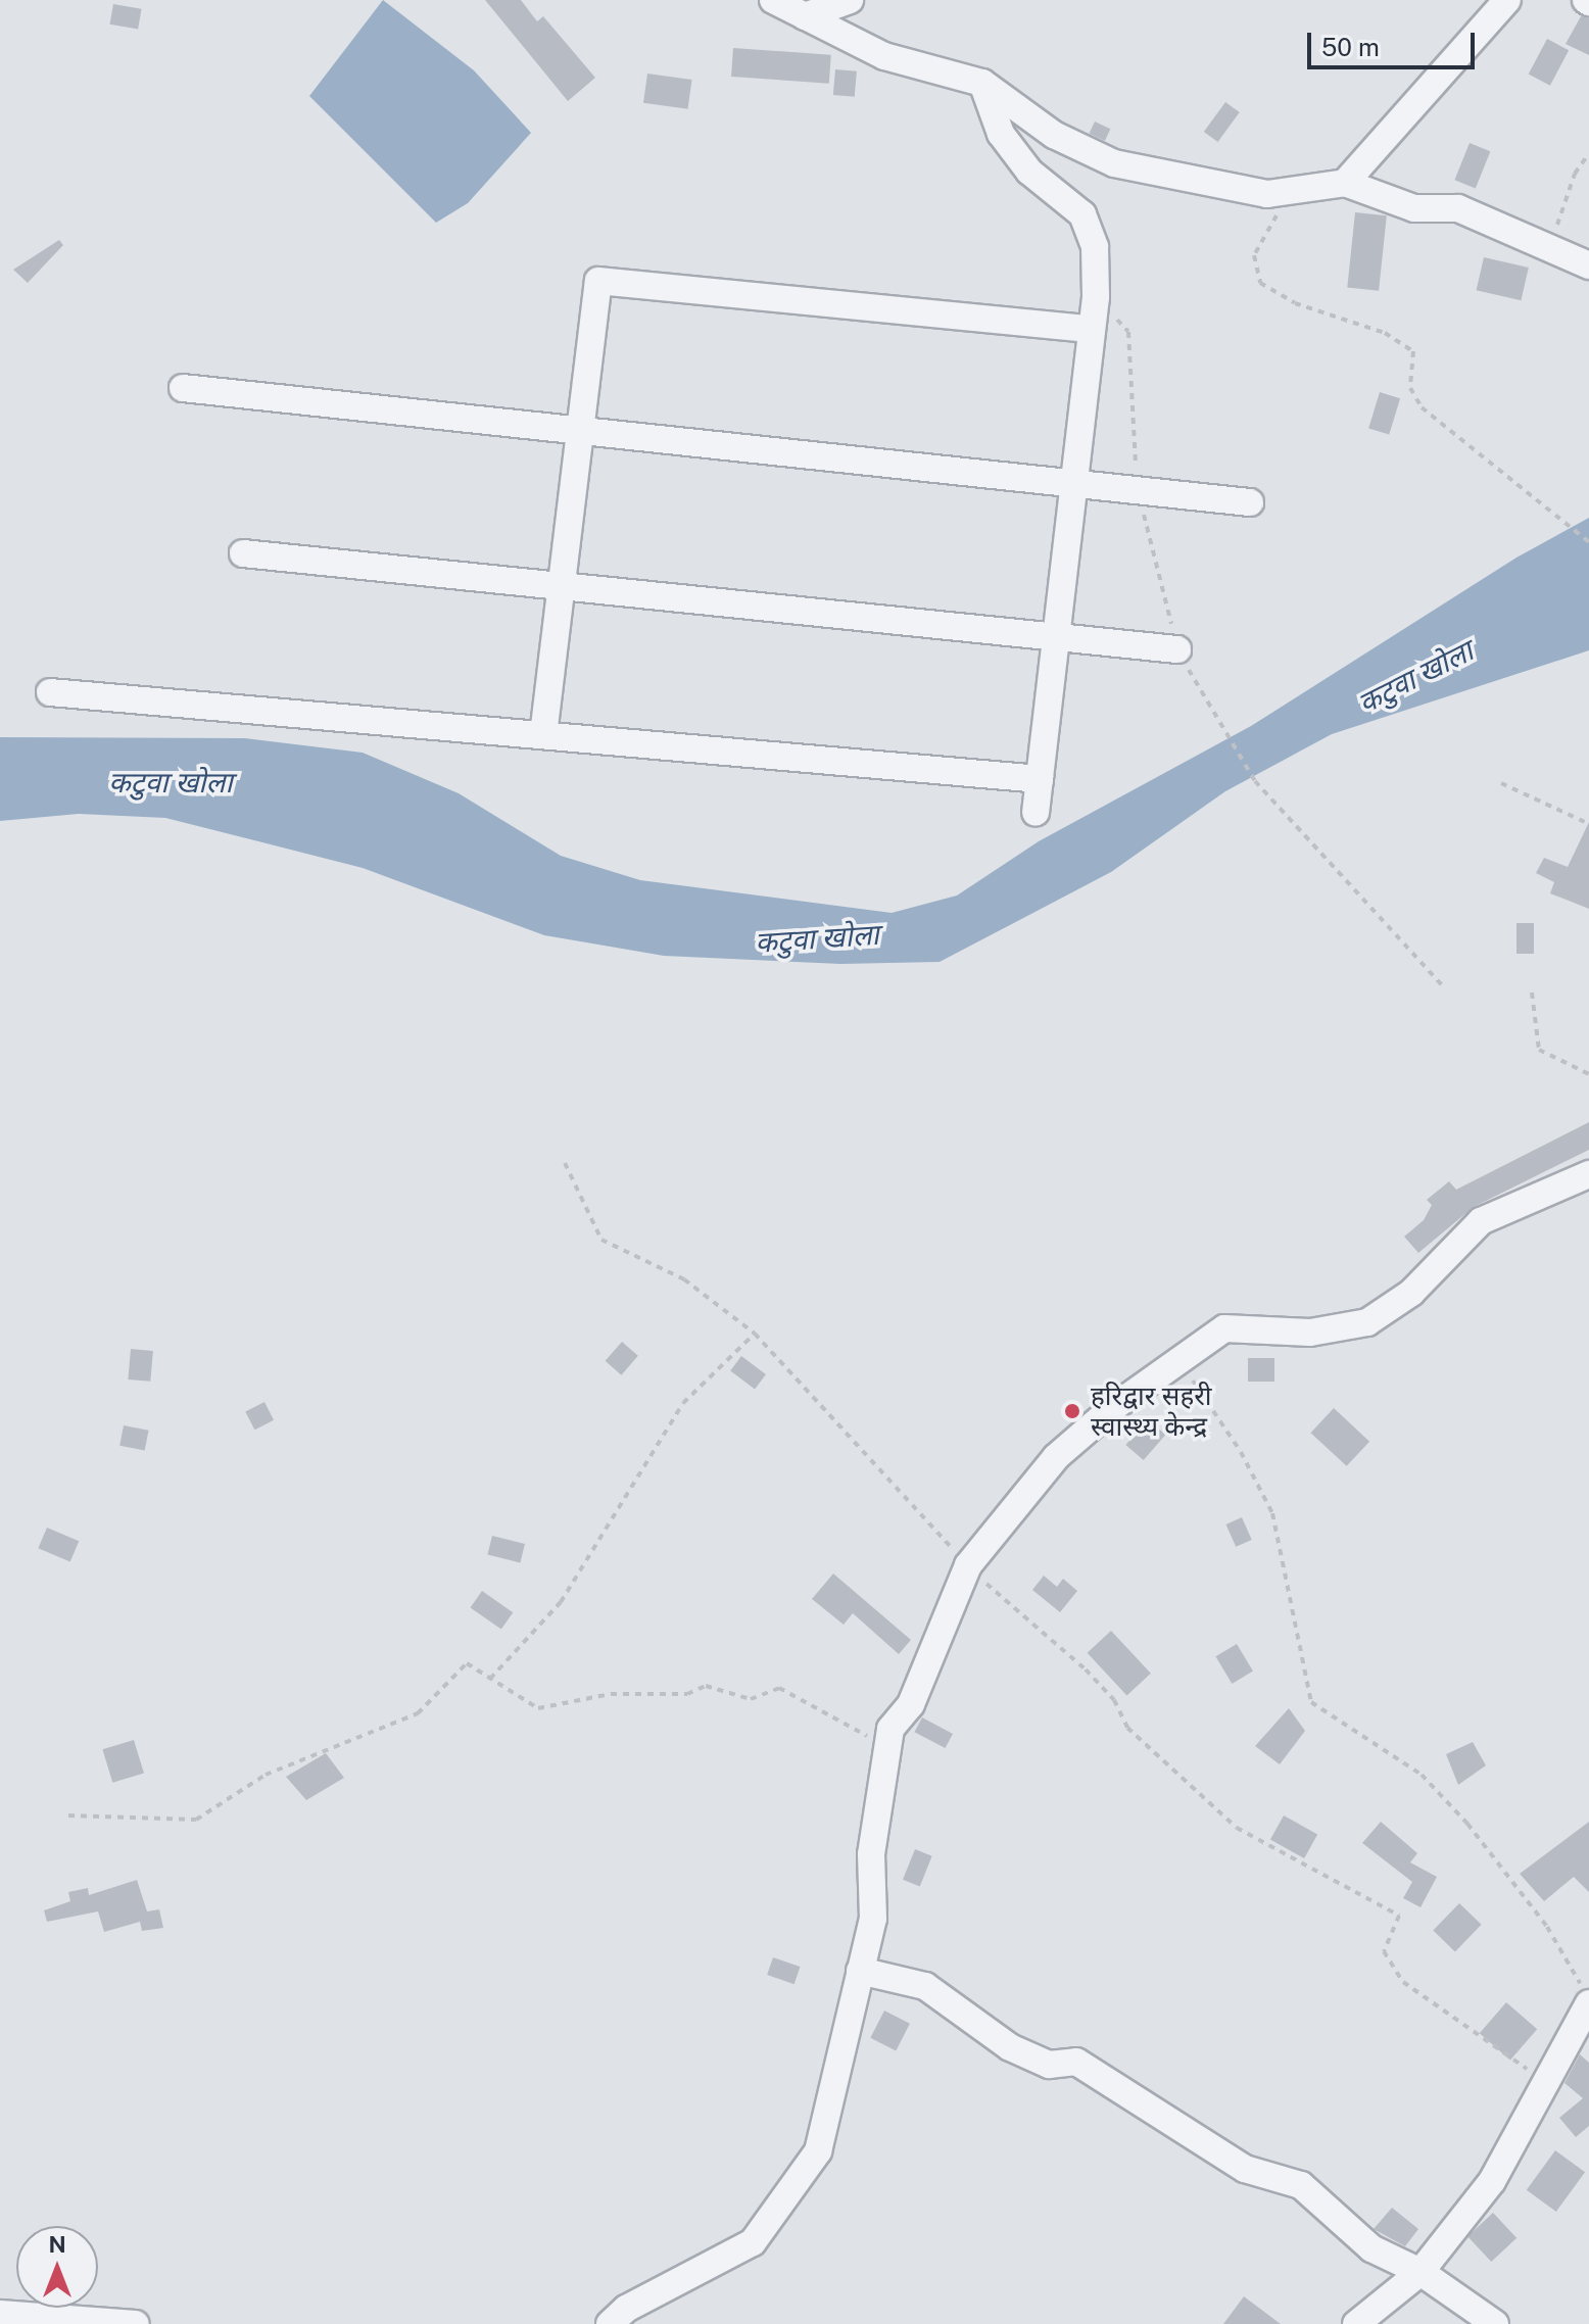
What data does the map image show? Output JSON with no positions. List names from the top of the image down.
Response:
{
  "water": ["कटुवा खोला"],
  "places": ["हरिद्वार सहरी स्वास्थ्य केन्द्र"],
  "scale_bar": "50 m",
  "north": "top"
}
